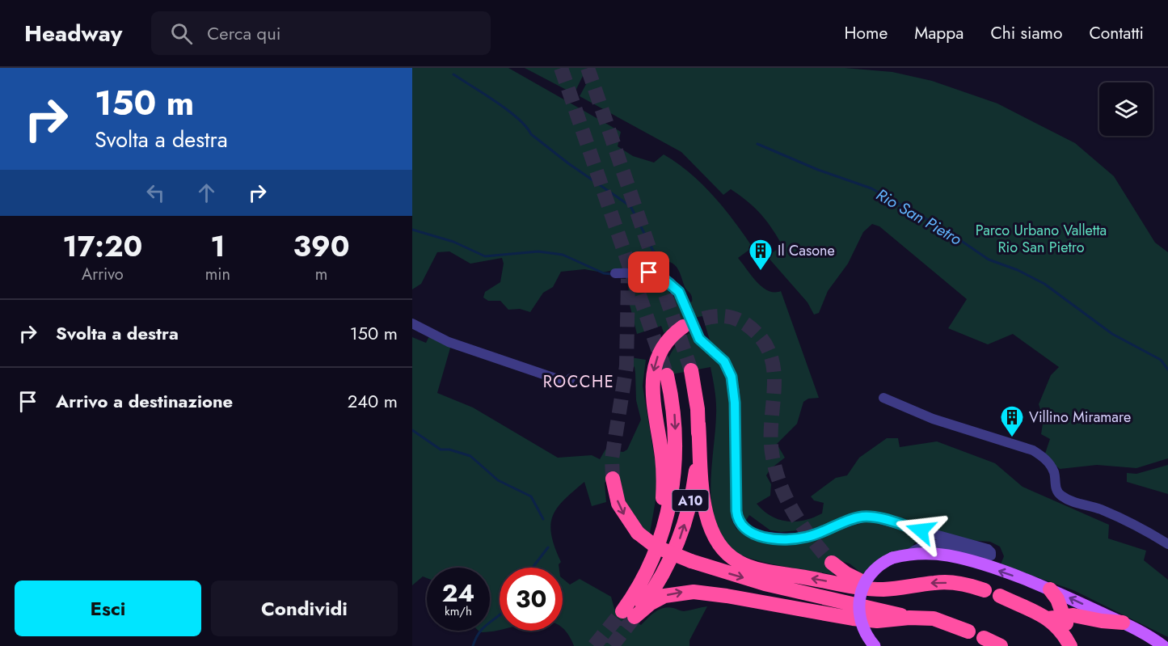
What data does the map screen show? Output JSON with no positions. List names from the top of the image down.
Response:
{
  "streets": {
    "highway": ["A10"]
  },
  "districts": ["ROCCHE"],
  "water": ["Rio San Pietro"],
  "parks": ["Parco Urbano Valletta Rio San Pietro"],
  "places": {
    "building": ["Il Casone", "Villino Miramare"]
  },
  "page": {
    "header": "Headway",
    "search": "Cerca qui",
    "nav": [
      "Home",
      "Mappa",
      "Chi siamo",
      "Contatti"
    ],
    "turn": ["150 m", "Svolta a destra"],
    "eta": [
      "17:20",
      "Arrivo",
      "1",
      "min",
      "390",
      "m"
    ],
    "list": [
      {
        "name": "Svolta a destra",
        "value": "150 m"
      },
      {
        "name": "Arrivo a destinazione",
        "value": "240 m"
      }
    ],
    "speed": "24 km/h",
    "limit": "30",
    "buttons": ["Esci", "Condividi"]
  }
}
